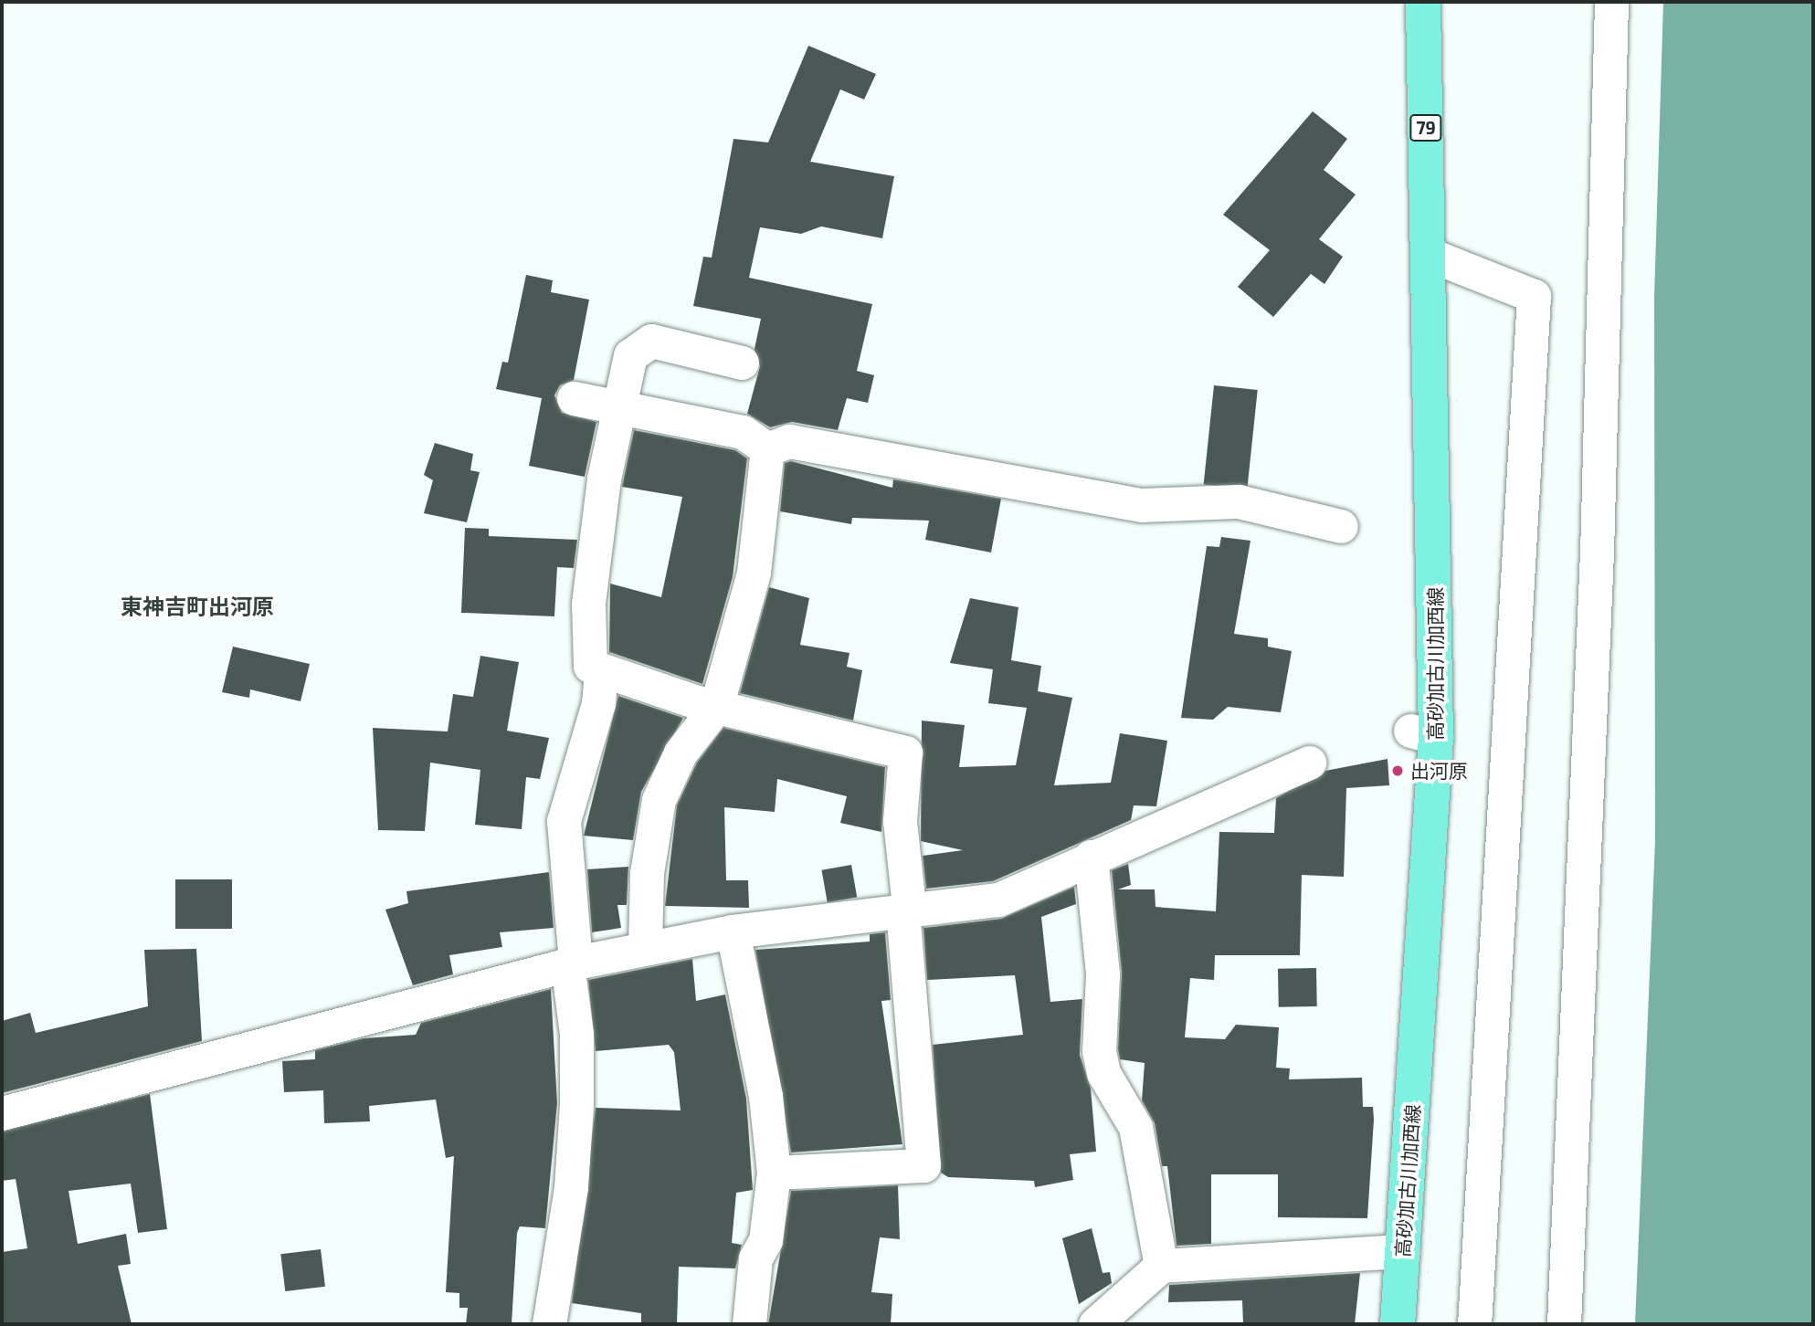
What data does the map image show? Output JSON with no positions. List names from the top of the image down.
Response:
{
  "streets": {
    "main road": ["79", "高砂加古川加西線"]
  },
  "districts": ["東神吉町出河原"],
  "places": ["出河原"]
}
